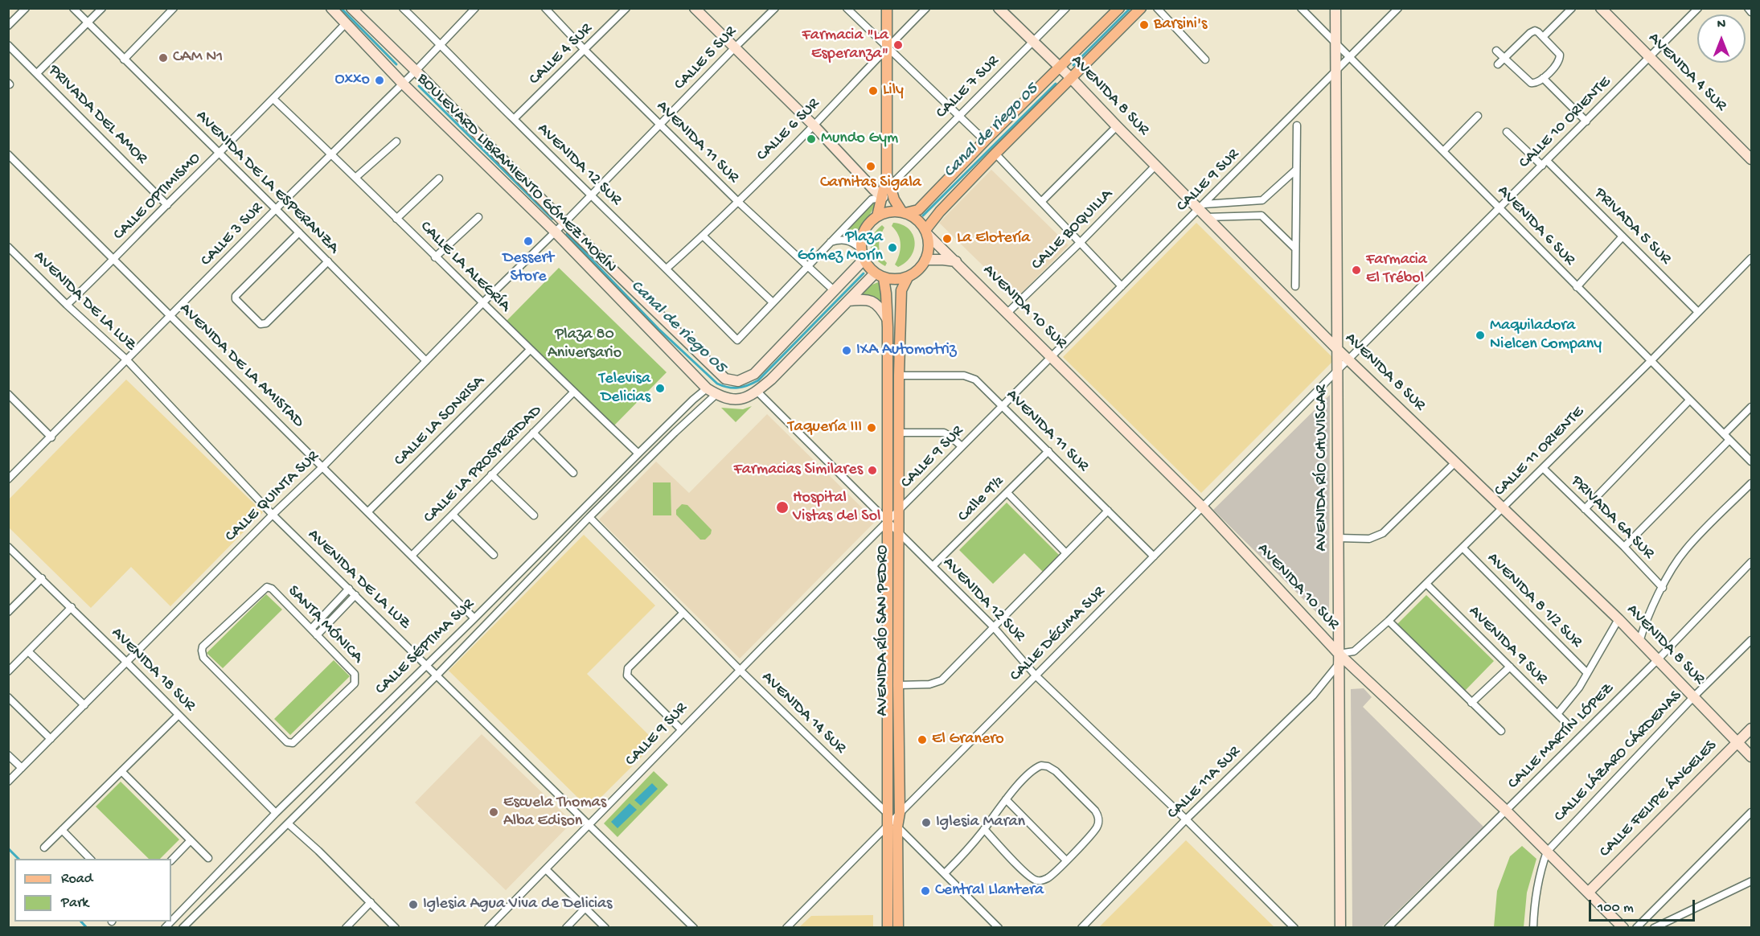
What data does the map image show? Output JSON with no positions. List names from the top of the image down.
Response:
{
  "streets": {
    "main road": [
      "AVENIDA 4 SUR",
      "AVENIDA 8 SUR",
      "BOULEVARD LIBRAMIENTO GÓMEZ MORÍN",
      "AVENIDA 10 SUR",
      "AVENIDA RÍO CHUVISCAR",
      "AVENIDA RÍO SAN PEDRO",
      "CALLE FELIPE ÁNGELES"
    ],
    "street": [
      "CALLE 4 SUR",
      "CALLE 5 SUR",
      "CALLE 7 SUR",
      "PRIVADA DEL AMOR",
      "CALLE 10 ORIENTE",
      "CALLE 6 SUR",
      "AVENIDA 11 SUR",
      "AVENIDA 12 SUR",
      "CALLE 9 SUR",
      "AVENIDA DE LA ESPERANZA",
      "CALLE OPTIMISMO",
      "AVENIDA 6 SUR",
      "PRIVADA 5 SUR",
      "CALLE BOQUILLA",
      "CALLE 3 SUR",
      "CALLE LA ALEGRÍA",
      "AVENIDA DE LA LUZ",
      "AVENIDA DE LA AMISTAD",
      "CALLE LA SONRISA",
      "CALLE 11 ORIENTE",
      "CALLE LA PROSPERIDAD",
      "CALLE QUINTA SUR",
      "Calle 9½",
      "PRIVADA 6A SUR",
      "AVENIDA 8 1/2 SUR",
      "SANTA MÓNICA",
      "CALLE DÉCIMA SUR",
      "AVENIDA 9 SUR",
      "CALLE SÉPTIMA SUR",
      "AVENIDA 18 SUR",
      "AVENIDA 14 SUR",
      "CALLE MARTÍN LÓPEZ",
      "CALLE LÁZARO CÁRDENAS",
      "CALLE 11A SUR"
    ]
  },
  "crossings": [
    ["CALLE 4 SUR", "AVENIDA 11 SUR"],
    ["CALLE 4 SUR", "AVENIDA 12 SUR"],
    ["CALLE 5 SUR", "AVENIDA 11 SUR"],
    ["CALLE 5 SUR", "AVENIDA 12 SUR"],
    ["CALLE 5 SUR", "BOULEVARD LIBRAMIENTO GÓMEZ MORÍN"],
    ["CALLE 5 SUR", "CALLE QUINTA SUR"],
    ["AVENIDA 4 SUR", "CALLE 10 ORIENTE"],
    ["CALLE 7 SUR", "AVENIDA 8 SUR"],
    ["AVENIDA 8 SUR", "CALLE 10 ORIENTE"],
    ["AVENIDA 8 SUR", "CALLE 9 SUR"],
    ["AVENIDA 8 SUR", "CALLE BOQUILLA"],
    ["AVENIDA 8 SUR", "CALLE 11 ORIENTE"],
    ["AVENIDA 8 SUR", "AVENIDA RÍO CHUVISCAR"],
    ["AVENIDA 8 SUR", "CALLE DÉCIMA SUR"],
    ["AVENIDA 8 SUR", "CALLE MARTÍN LÓPEZ"],
    ["AVENIDA 8 SUR", "CALLE LÁZARO CÁRDENAS"],
    ["AVENIDA 8 SUR", "CALLE FELIPE ÁNGELES"],
    ["PRIVADA DEL AMOR", "CALLE OPTIMISMO"],
    ["CALLE 10 ORIENTE", "AVENIDA 6 SUR"],
    ["CALLE 10 ORIENTE", "PRIVADA 5 SUR"],
    ["CALLE 10 ORIENTE", "CALLE DÉCIMA SUR"],
    ["CALLE 6 SUR", "AVENIDA 11 SUR"],
    ["CALLE 6 SUR", "AVENIDA 12 SUR"],
    ["AVENIDA 11 SUR", "BOULEVARD LIBRAMIENTO GÓMEZ MORÍN"],
    ["AVENIDA 11 SUR", "CALLE 9 SUR"],
    ["AVENIDA 11 SUR", "Calle 9½"],
    ["AVENIDA 11 SUR", "AVENIDA RÍO SAN PEDRO"],
    ["AVENIDA 11 SUR", "CALLE DÉCIMA SUR"],
    ["AVENIDA 12 SUR", "BOULEVARD LIBRAMIENTO GÓMEZ MORÍN"],
    ["AVENIDA 12 SUR", "CALLE 9 SUR"],
    ["AVENIDA 12 SUR", "CALLE 3 SUR"],
    ["AVENIDA 12 SUR", "Calle 9½"],
    ["AVENIDA 12 SUR", "AVENIDA RÍO SAN PEDRO"],
    ["AVENIDA 12 SUR", "CALLE DÉCIMA SUR"],
    ["AVENIDA 12 SUR", "CALLE 11A SUR"],
    ["BOULEVARD LIBRAMIENTO GÓMEZ MORÍN", "CALLE OPTIMISMO"],
    ["BOULEVARD LIBRAMIENTO GÓMEZ MORÍN", "CALLE 3 SUR"],
    ["BOULEVARD LIBRAMIENTO GÓMEZ MORÍN", "AVENIDA 10 SUR"],
    ["BOULEVARD LIBRAMIENTO GÓMEZ MORÍN", "CALLE QUINTA SUR"],
    ["BOULEVARD LIBRAMIENTO GÓMEZ MORÍN", "AVENIDA RÍO SAN PEDRO"],
    ["BOULEVARD LIBRAMIENTO GÓMEZ MORÍN", "CALLE SÉPTIMA SUR"],
    ["CALLE 9 SUR", "AVENIDA 6 SUR"],
    ["CALLE 9 SUR", "AVENIDA DE LA LUZ"],
    ["CALLE 9 SUR", "AVENIDA 10 SUR"],
    ["CALLE 9 SUR", "AVENIDA RÍO CHUVISCAR"],
    ["CALLE 9 SUR", "AVENIDA RÍO SAN PEDRO"],
    ["CALLE 9 SUR", "AVENIDA 14 SUR"],
    ["AVENIDA DE LA ESPERANZA", "CALLE OPTIMISMO"],
    ["AVENIDA DE LA ESPERANZA", "CALLE 3 SUR"],
    ["AVENIDA DE LA ESPERANZA", "CALLE QUINTA SUR"],
    ["CALLE OPTIMISMO", "CALLE LA ALEGRÍA"],
    ["CALLE OPTIMISMO", "AVENIDA DE LA LUZ"],
    ["CALLE OPTIMISMO", "AVENIDA DE LA AMISTAD"],
    ["AVENIDA 6 SUR", "CALLE 11 ORIENTE"],
    ["AVENIDA 6 SUR", "AVENIDA RÍO CHUVISCAR"],
    ["PRIVADA 5 SUR", "CALLE 11 ORIENTE"],
    ["CALLE BOQUILLA", "AVENIDA 10 SUR"],
    ["CALLE 3 SUR", "CALLE LA ALEGRÍA"],
    ["CALLE 3 SUR", "AVENIDA DE LA LUZ"],
    ["CALLE 3 SUR", "AVENIDA DE LA AMISTAD"],
    ["CALLE LA ALEGRÍA", "CALLE LA SONRISA"],
    ["CALLE LA ALEGRÍA", "CALLE LA PROSPERIDAD"],
    ["CALLE LA ALEGRÍA", "CALLE QUINTA SUR"],
    ["CALLE LA ALEGRÍA", "CALLE SÉPTIMA SUR"],
    ["AVENIDA DE LA LUZ", "CALLE QUINTA SUR"],
    ["AVENIDA DE LA LUZ", "CALLE SÉPTIMA SUR"],
    ["AVENIDA 10 SUR", "CALLE 11 ORIENTE"],
    ["AVENIDA 10 SUR", "AVENIDA RÍO CHUVISCAR"],
    ["AVENIDA 10 SUR", "AVENIDA RÍO SAN PEDRO"],
    ["AVENIDA 10 SUR", "CALLE DÉCIMA SUR"],
    ["AVENIDA 10 SUR", "CALLE MARTÍN LÓPEZ"],
    ["AVENIDA 10 SUR", "CALLE LÁZARO CÁRDENAS"],
    ["AVENIDA 10 SUR", "CALLE 11A SUR"],
    ["AVENIDA 10 SUR", "CALLE FELIPE ÁNGELES"],
    ["AVENIDA DE LA AMISTAD", "CALLE LA SONRISA"],
    ["AVENIDA DE LA AMISTAD", "CALLE LA PROSPERIDAD"],
    ["AVENIDA DE LA AMISTAD", "CALLE QUINTA SUR"],
    ["AVENIDA DE LA AMISTAD", "CALLE SÉPTIMA SUR"],
    ["CALLE 11 ORIENTE", "AVENIDA RÍO CHUVISCAR"],
    ["CALLE 11 ORIENTE", "PRIVADA 6A SUR"],
    ["CALLE 11 ORIENTE", "AVENIDA 8 1/2 SUR"],
    ["CALLE 11 ORIENTE", "AVENIDA 9 SUR"],
    ["CALLE 11 ORIENTE", "CALLE 11A SUR"],
    ["AVENIDA RÍO CHUVISCAR", "CALLE DÉCIMA SUR"],
    ["AVENIDA RÍO CHUVISCAR", "CALLE 11A SUR"],
    ["CALLE QUINTA SUR", "AVENIDA 18 SUR"],
    ["AVENIDA RÍO SAN PEDRO", "CALLE DÉCIMA SUR"],
    ["AVENIDA RÍO SAN PEDRO", "AVENIDA 14 SUR"],
    ["CALLE DÉCIMA SUR", "AVENIDA 14 SUR"],
    ["CALLE SÉPTIMA SUR", "AVENIDA 18 SUR"],
    ["CALLE SÉPTIMA SUR", "AVENIDA 14 SUR"]
  ],
  "water": ["Canal de riego 05"],
  "parks": ["Plaza 80 Aniversario"],
  "places": [
    "Barsini's",
    "Farmacia \"La Esperanza\"",
    "CAM N1",
    "Oxxo",
    "Lily",
    "Mundo Gym",
    "Carnitas Sigala",
    "La Elotería",
    "Dessert Store",
    "Plaza Gómez Morín",
    "Farmacia El Trébol",
    "Maquiladora Nielcen Company",
    "IXA Automotriz",
    "Televisa Delicias",
    "Taquería III",
    "Farmacias Similares",
    "Hospital Vistas del Sol",
    "El Granero",
    "Escuela Thomas Alba Edison",
    "Iglesia Maran",
    "Central Llantera",
    "Iglesia Agua Viva de Delicias"
  ],
  "legend": ["Road", "Park"],
  "scale_bar": "100 m",
  "north": "top"
}
